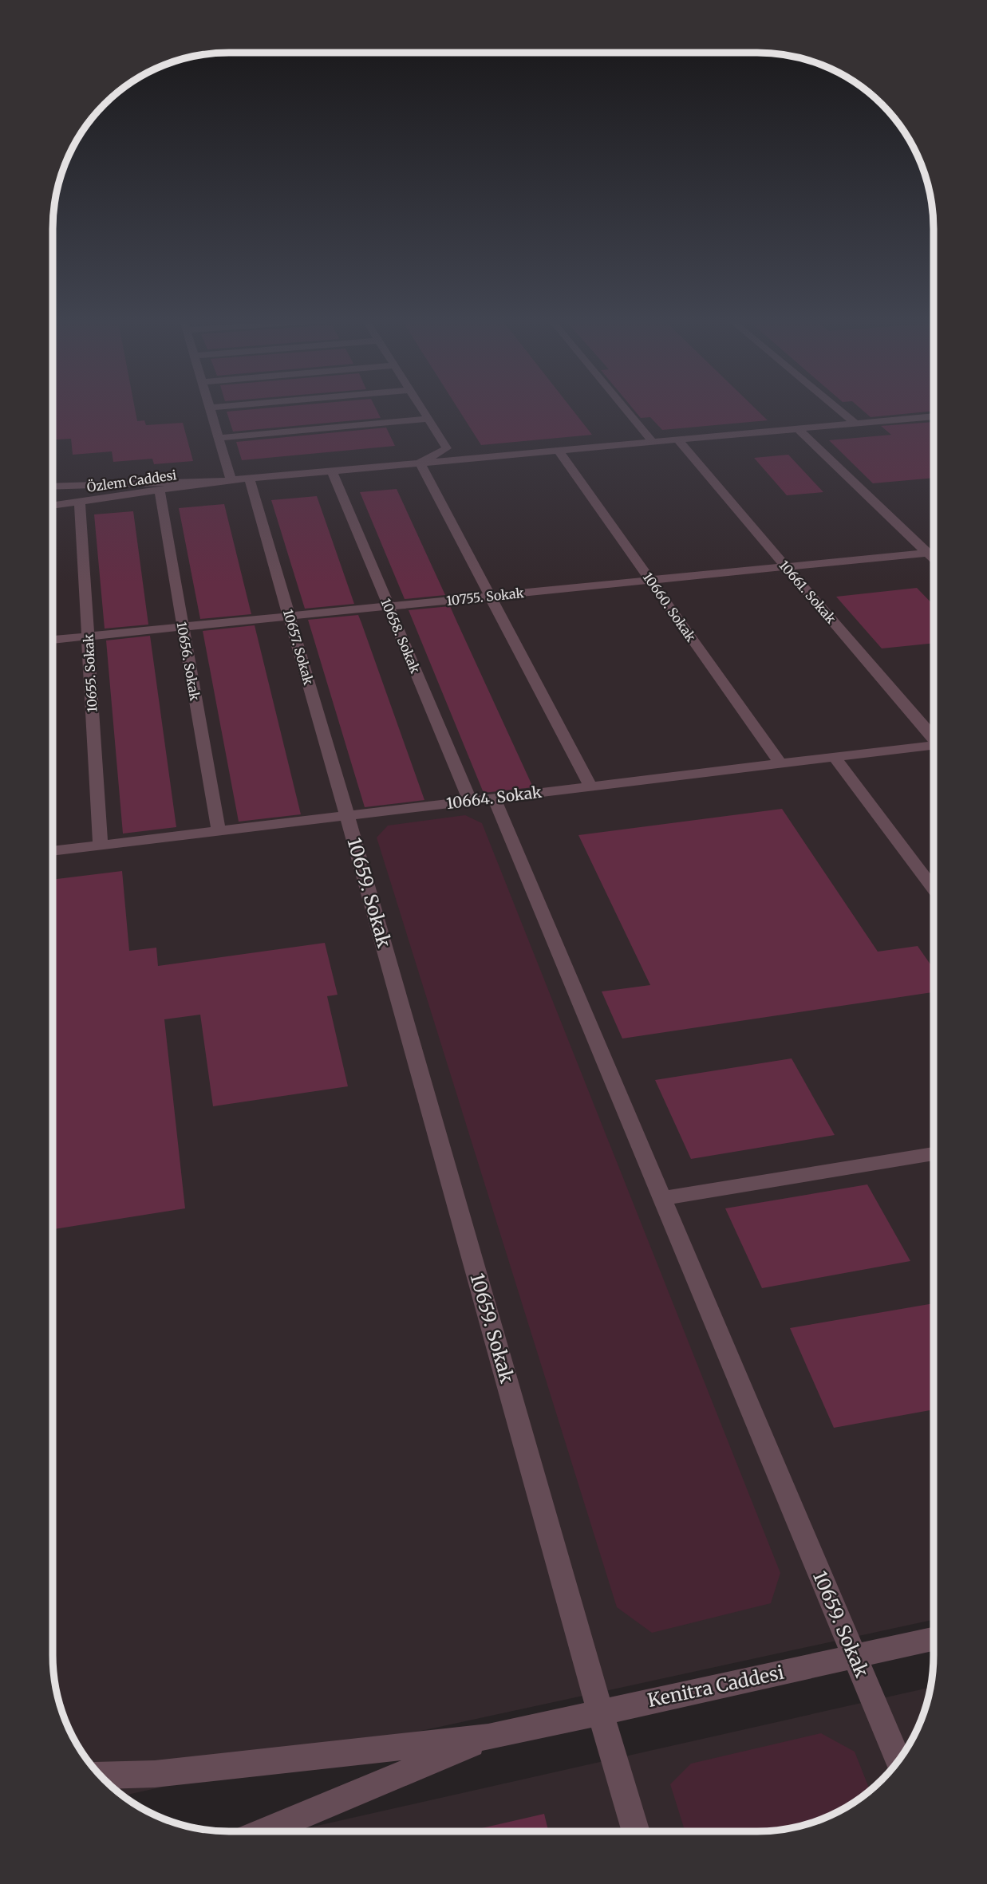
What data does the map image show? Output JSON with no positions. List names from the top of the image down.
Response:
{
  "streets": {
    "street": [
      "Özlem Caddesi",
      "10661. Sokak",
      "10755. Sokak",
      "10660. Sokak",
      "10658. Sokak",
      "10657. Sokak",
      "10656. Sokak",
      "10655. Sokak",
      "10664. Sokak",
      "10659. Sokak",
      "Kenitra Caddesi"
    ]
  },
  "crossings": [
    ["Özlem Caddesi", "10661. Sokak"],
    ["Özlem Caddesi", "10660. Sokak"],
    ["Özlem Caddesi", "10658. Sokak"],
    ["Özlem Caddesi", "10657. Sokak"],
    ["Özlem Caddesi", "10656. Sokak"],
    ["Özlem Caddesi", "10655. Sokak"],
    ["10661. Sokak", "10755. Sokak"],
    ["10755. Sokak", "10660. Sokak"],
    ["10755. Sokak", "10658. Sokak"],
    ["10755. Sokak", "10657. Sokak"],
    ["10755. Sokak", "10656. Sokak"],
    ["10755. Sokak", "10655. Sokak"],
    ["10660. Sokak", "10664. Sokak"],
    ["10658. Sokak", "10664. Sokak"],
    ["10657. Sokak", "10664. Sokak"],
    ["10657. Sokak", "10659. Sokak"],
    ["10656. Sokak", "10664. Sokak"],
    ["10655. Sokak", "10664. Sokak"],
    ["10664. Sokak", "10659. Sokak"],
    ["10659. Sokak", "Kenitra Caddesi"]
  ]
}
